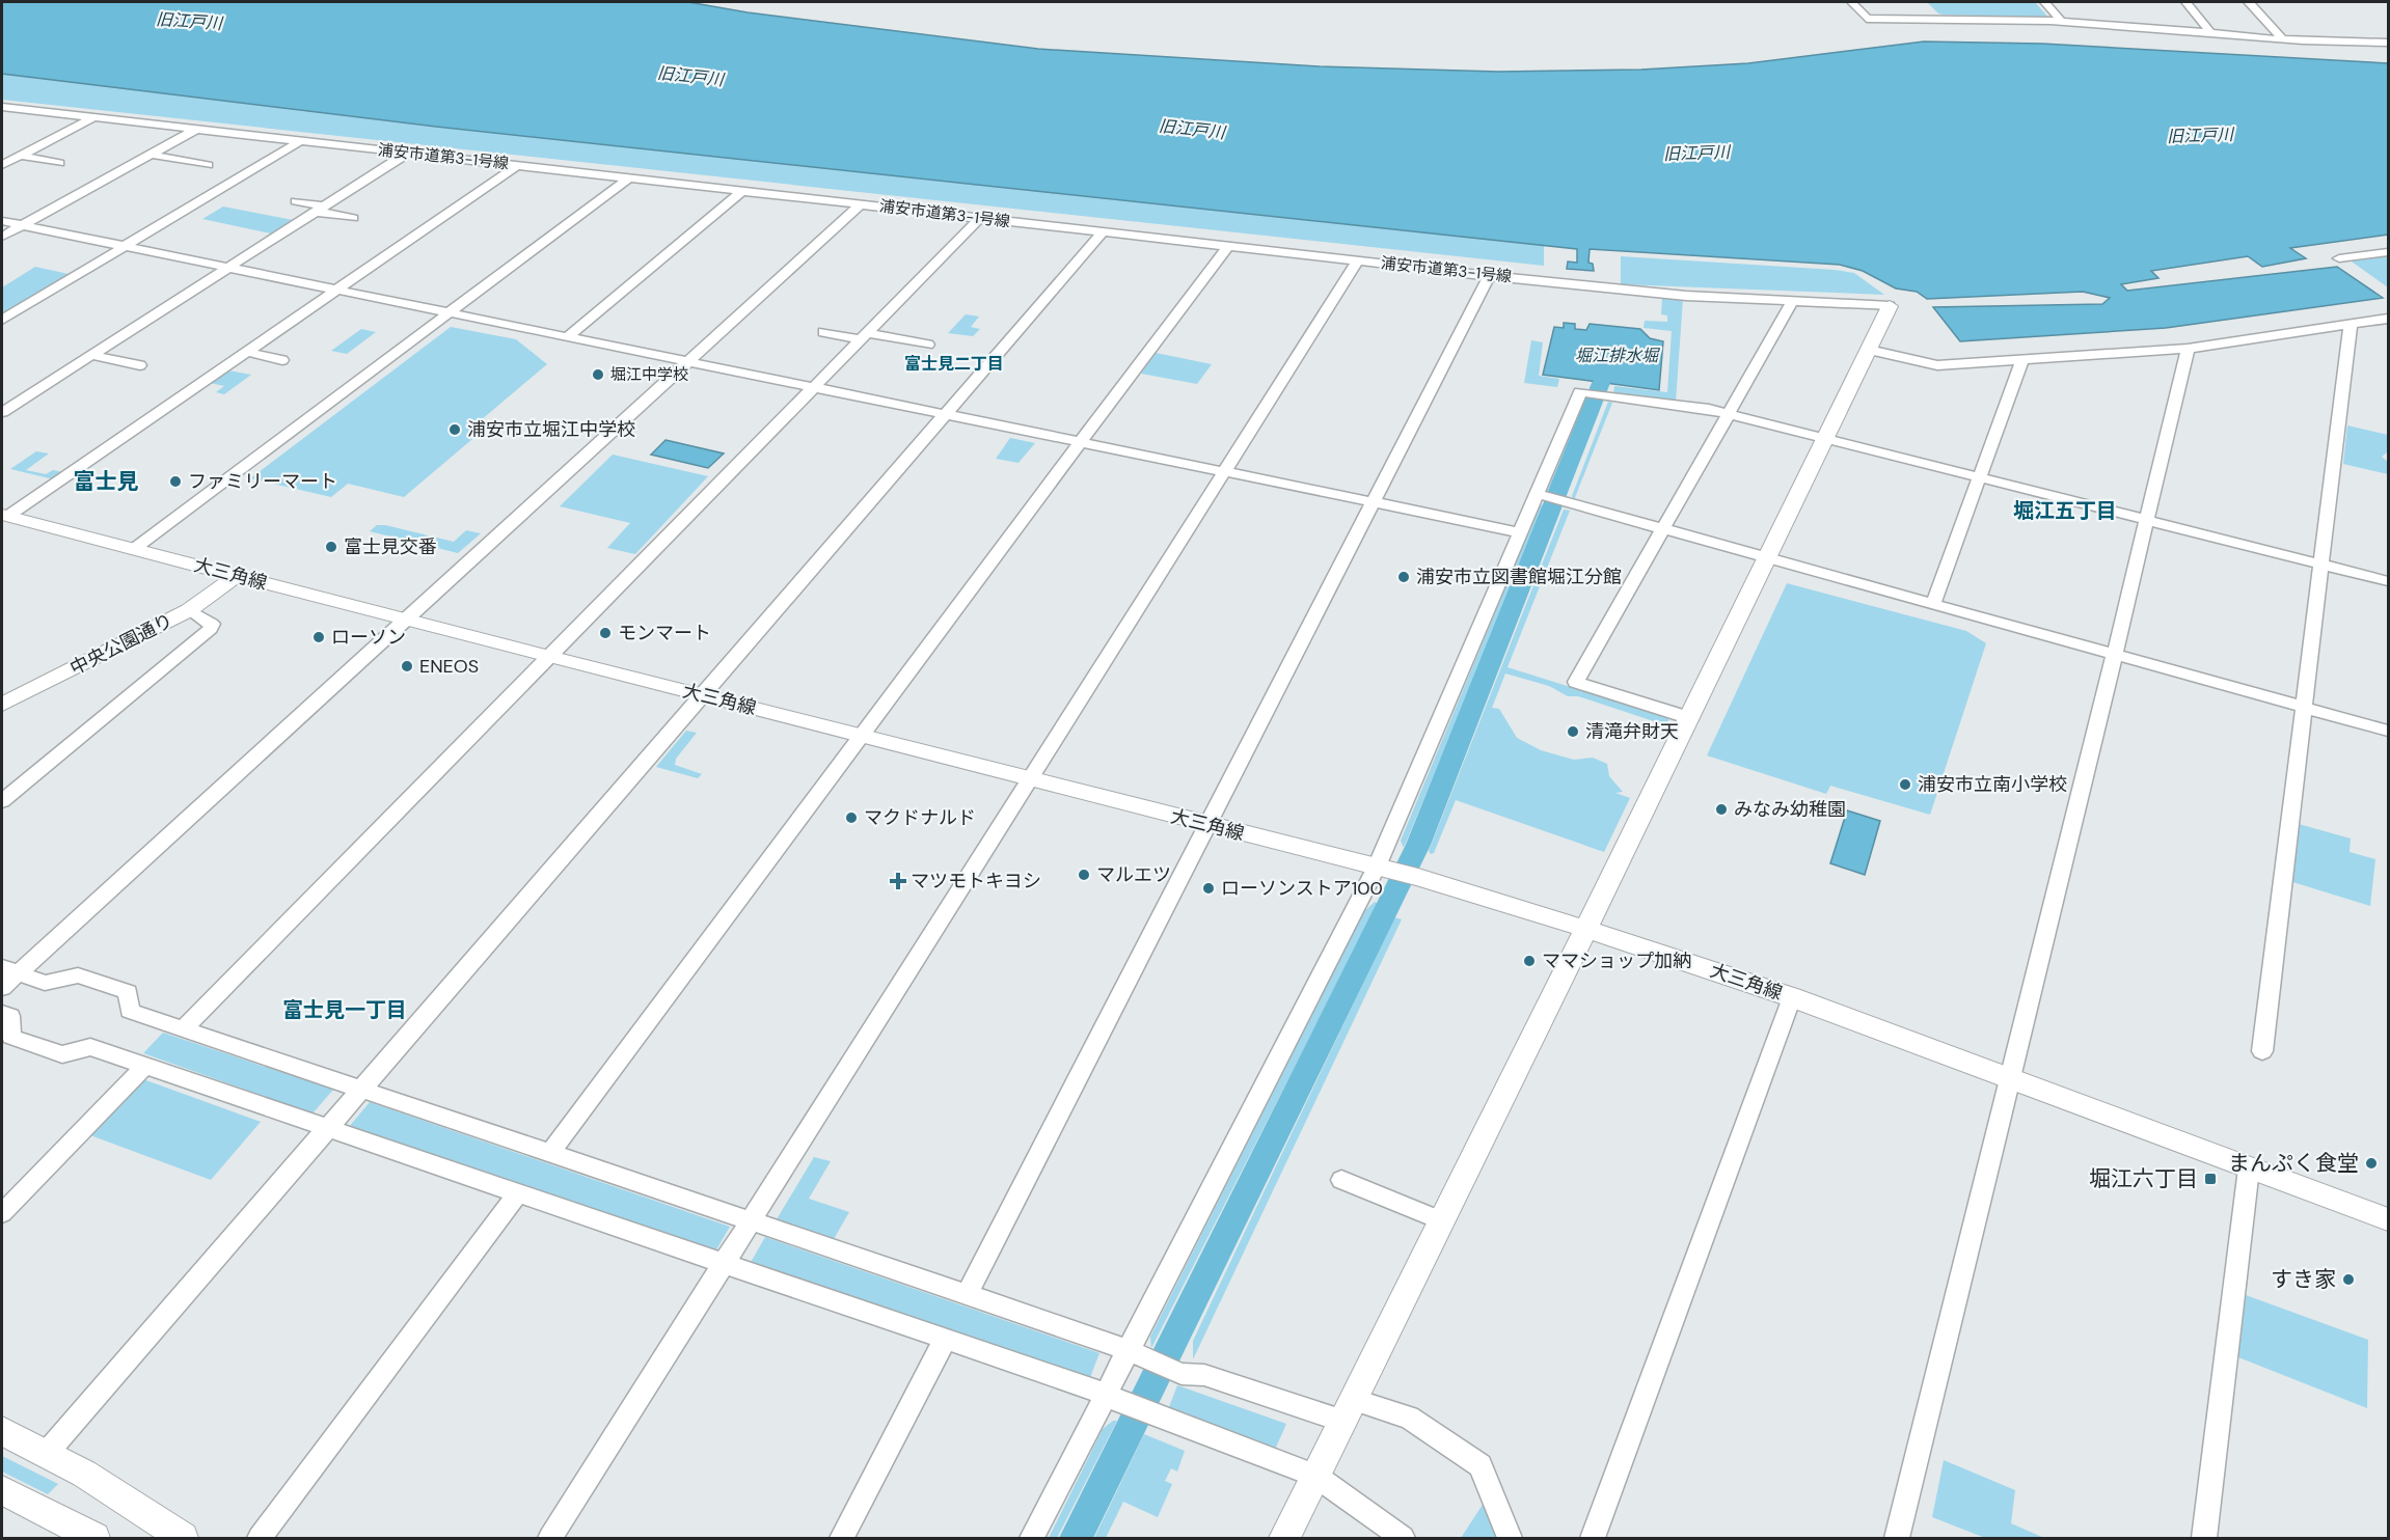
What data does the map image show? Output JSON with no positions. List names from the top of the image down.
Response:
{
  "streets": {
    "street": ["浦安市道第3-1号線", "大三角線", "中央公園通り"]
  },
  "crossings": [
    ["大三角線", "中央公園通り"]
  ],
  "districts": [
    "富士見二丁目",
    "富士見",
    "堀江五丁目",
    "富士見一丁目"
  ],
  "water": ["旧江戸川", "堀江排水堀"],
  "places": {
    "other": [
      "堀江中学校",
      "浦安市立堀江中学校",
      "ファミリーマート",
      "富士見交番",
      "浦安市立図書館堀江分館",
      "モンマート",
      "ローソン",
      "ENEOS",
      "清滝弁財天",
      "浦安市立南小学校",
      "みなみ幼稚園",
      "マクドナルド",
      "マルエツ",
      "ローソンストア100",
      "ママショップ加納",
      "まんぷく食堂",
      "すき家"
    ],
    "health": ["マツモトキヨシ"],
    "transit": ["堀江六丁目"]
  }
}
